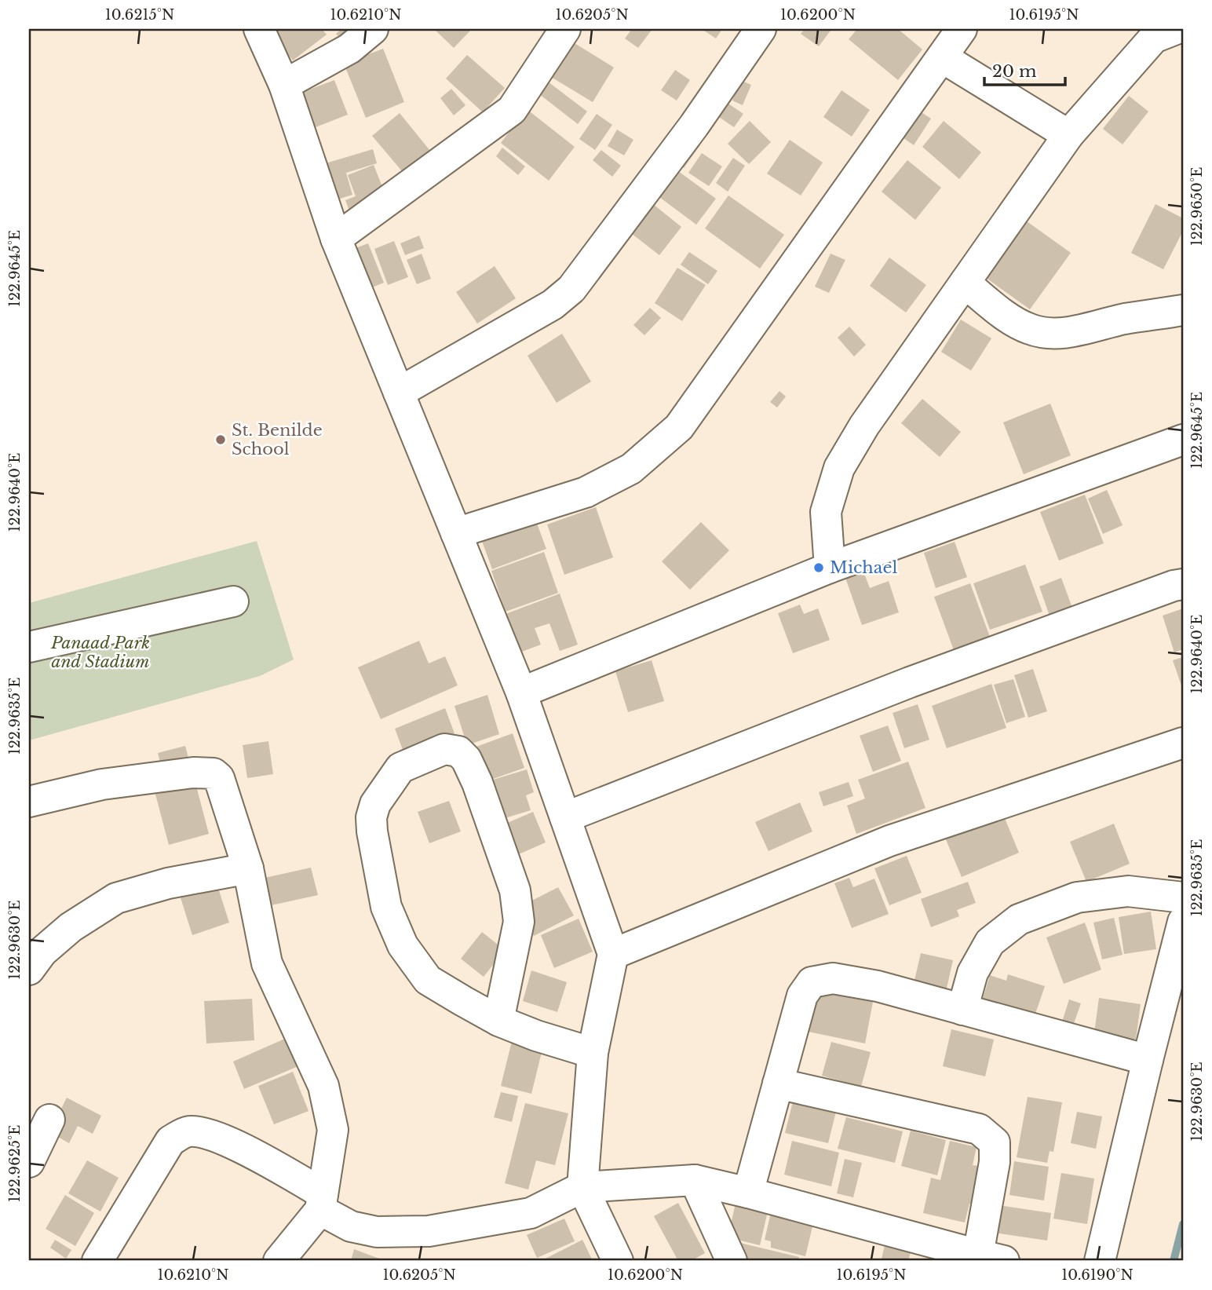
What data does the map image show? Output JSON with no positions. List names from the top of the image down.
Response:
{
  "parks": ["Panaad Park and Stadium"],
  "places": ["St. Benilde School", "Michael"],
  "scale_bar": "20 m",
  "coordinates": [
    "10.6215°N",
    "10.6210°N",
    "10.6205°N",
    "10.6200°N",
    "10.6195°N",
    "122.9650°E",
    "122.9645°E",
    "122.9640°E",
    "122.9635°E",
    "122.9630°E",
    "122.9625°E",
    "10.6190°N"
  ]
}
